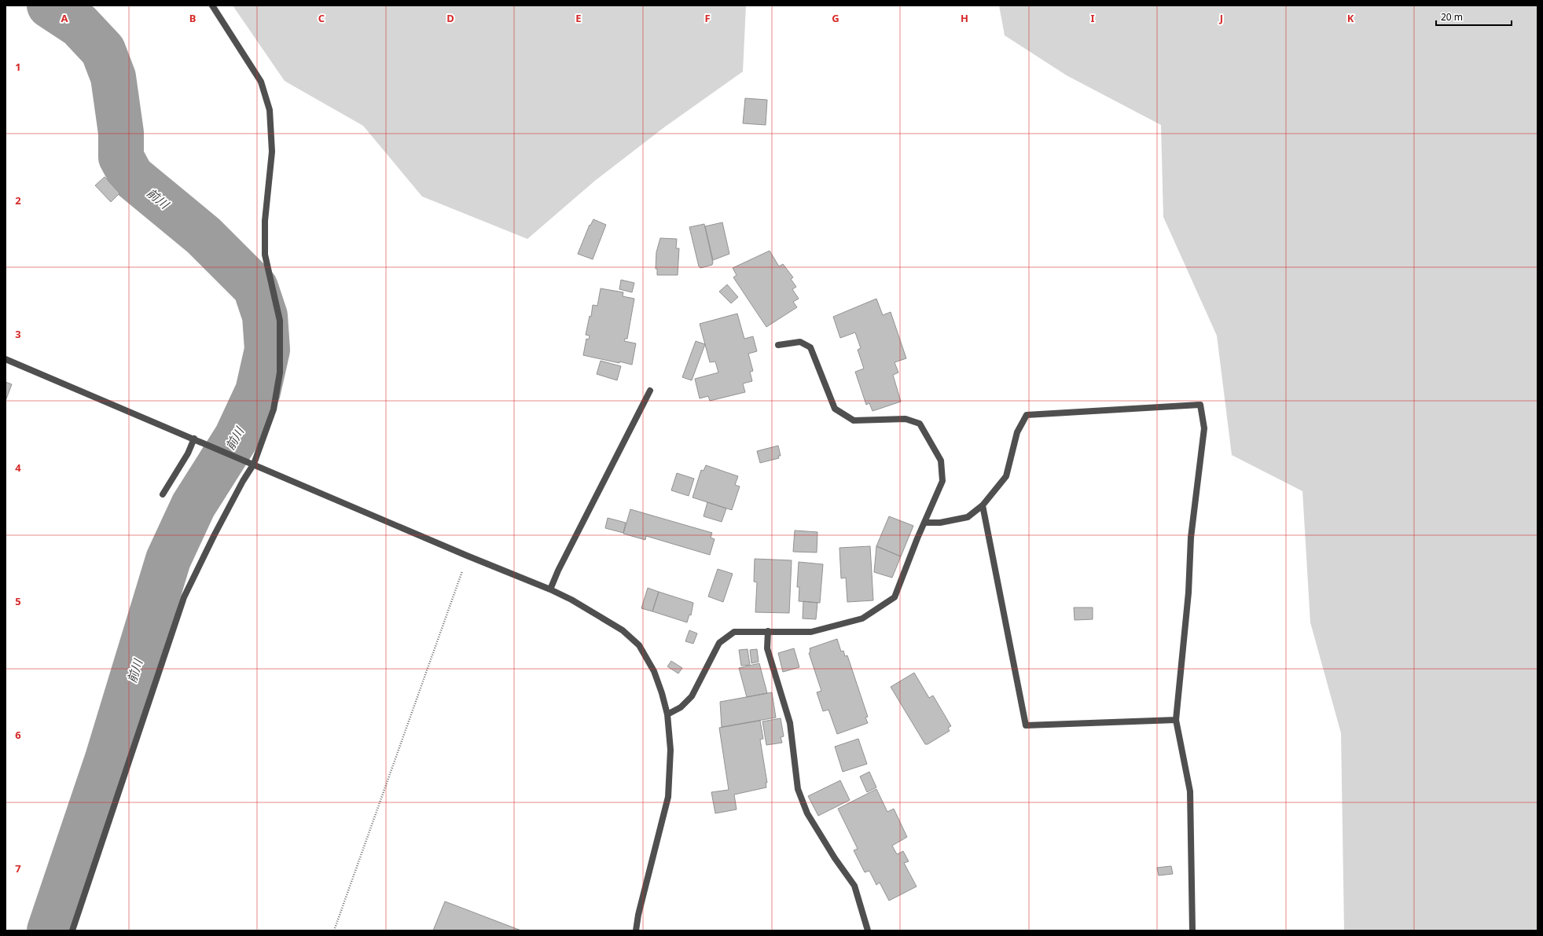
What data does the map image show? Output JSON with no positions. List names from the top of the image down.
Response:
{
  "water": ["前川"],
  "scale_bar": "20 m",
  "grid": {
    "columns": [
      "A",
      "B",
      "C",
      "D",
      "E",
      "F",
      "G",
      "H",
      "I",
      "J",
      "K"
    ],
    "rows": [
      "1",
      "2",
      "3",
      "4",
      "5",
      "6",
      "7"
    ]
  }
}
